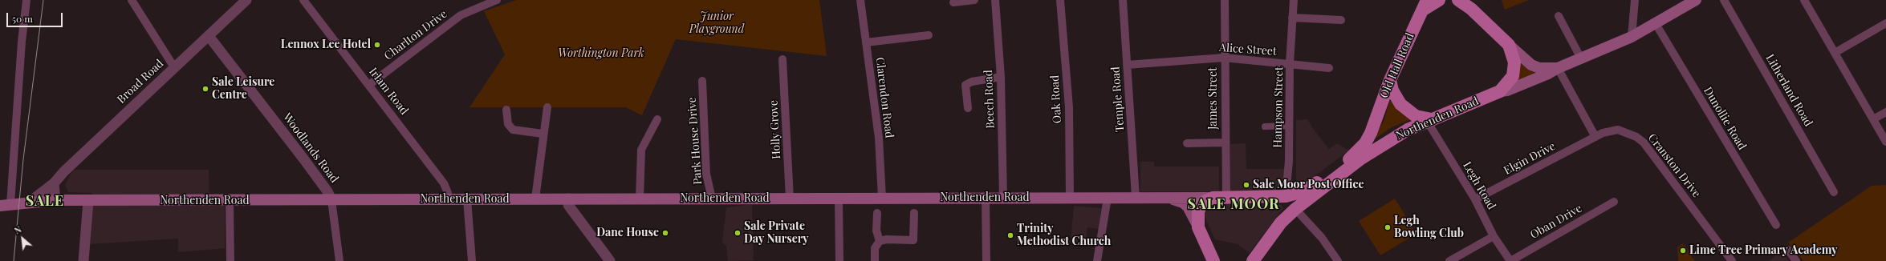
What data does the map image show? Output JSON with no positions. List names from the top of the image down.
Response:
{
  "streets": {
    "main road": ["Old Hall Road", "Northenden Road"],
    "street": [
      "Charlton Drive",
      "Alice Street",
      "Broad Road",
      "Litherland Road",
      "Irlam Road",
      "Clarendon Road",
      "James Street",
      "Beech Road",
      "Oak Road",
      "Temple Road",
      "Hampson Street",
      "Dunollie Road",
      "Holly Grove",
      "Park House Drive",
      "Woodlands Road",
      "Elgin Drive",
      "Cranston Drive",
      "Legh Road",
      "Oban Drive"
    ]
  },
  "crossings": [
    ["Charlton Drive", "Irlam Road"],
    ["Alice Street", "James Street"],
    ["Alice Street", "Temple Road"],
    ["Alice Street", "Hampson Street"],
    ["Old Hall Road", "Northenden Road"],
    ["Broad Road", "Northenden Road"],
    ["Broad Road", "Woodlands Road"],
    ["Irlam Road", "Northenden Road"],
    ["Clarendon Road", "Northenden Road"],
    ["James Street", "Northenden Road"],
    ["Beech Road", "Northenden Road"],
    ["Oak Road", "Northenden Road"],
    ["Temple Road", "Northenden Road"],
    ["Hampson Street", "Northenden Road"],
    ["Northenden Road", "Dunollie Road"],
    ["Northenden Road", "Holly Grove"],
    ["Northenden Road", "Park House Drive"],
    ["Northenden Road", "Woodlands Road"],
    ["Northenden Road", "Legh Road"],
    ["Elgin Drive", "Cranston Drive"],
    ["Elgin Drive", "Legh Road"],
    ["Legh Road", "Oban Drive"]
  ],
  "districts": ["SALE", "SALE MOOR"],
  "parks": ["Junior Playground", "Worthington Park"],
  "places": [
    "Lennox Lee Hotel",
    "Sale Leisure Centre",
    "Sale Moor Post Office",
    "Legh Bowling Club",
    "Dane House",
    "Sale Private Day Nursery",
    "Trinity Methodist Church",
    "Lime Tree Primary Academy"
  ],
  "scale_bar": "50 m",
  "north": "top left"
}
